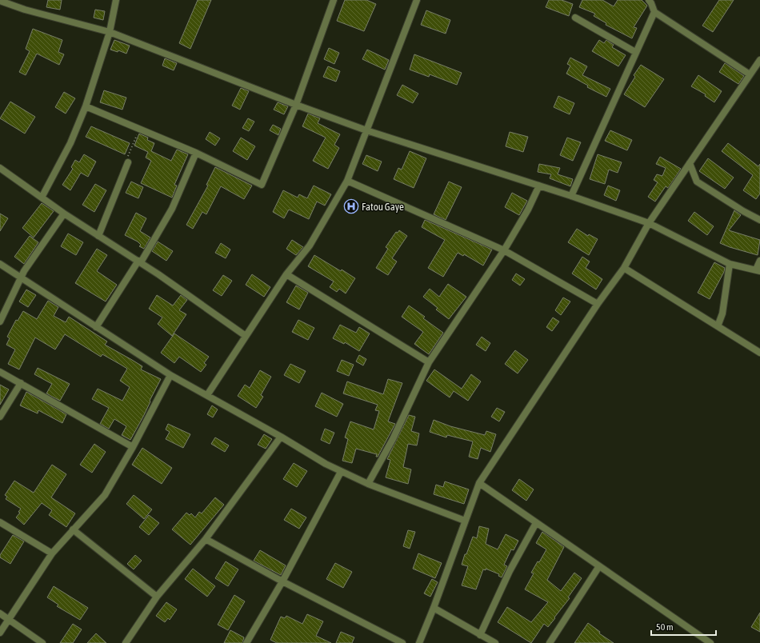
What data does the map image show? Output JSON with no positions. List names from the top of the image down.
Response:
{
  "places": {
    "hospital": ["Fatou Gaye"]
  },
  "scale_bar": "50 m"
}
